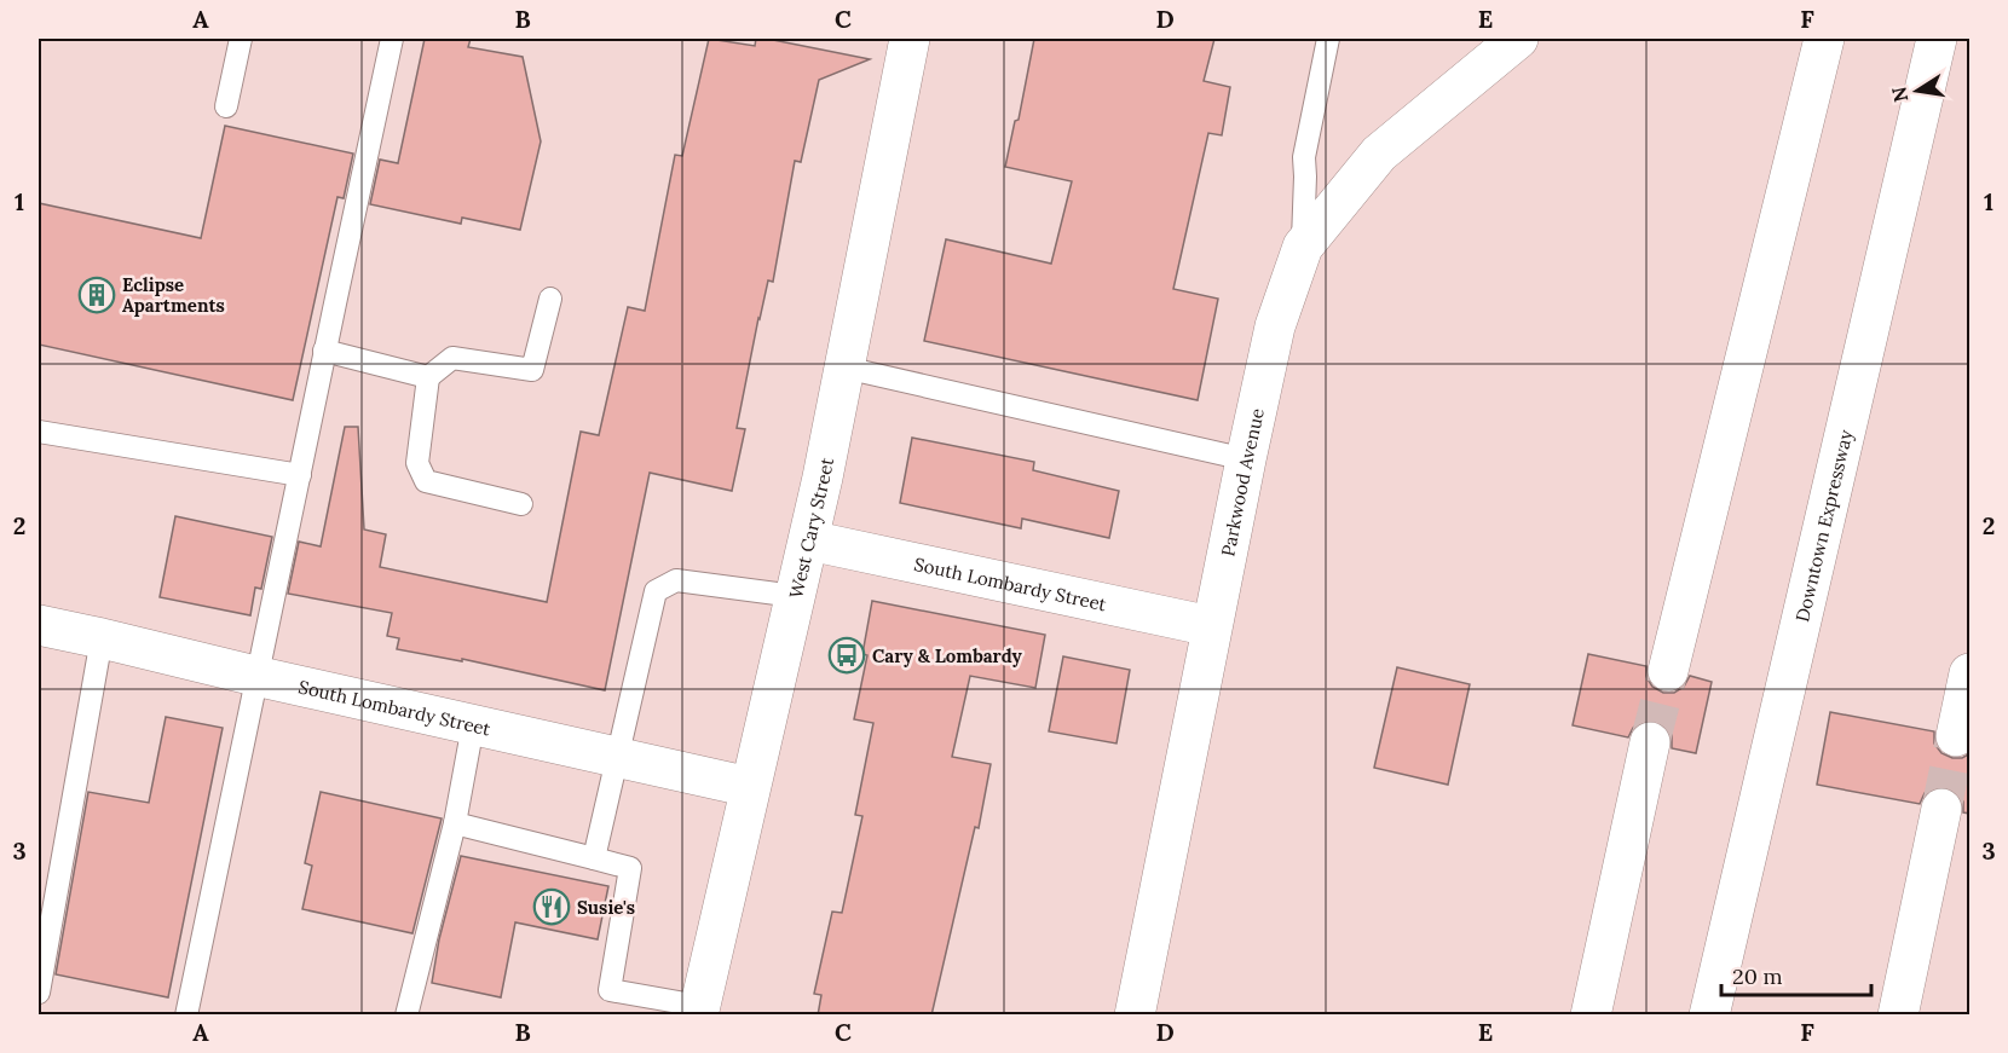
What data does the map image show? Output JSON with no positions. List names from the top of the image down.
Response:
{
  "streets": {
    "main road": [
      "Parkwood Avenue",
      "Downtown Expressway",
      "West Cary Street",
      "South Lombardy Street"
    ]
  },
  "crossings": [
    ["Parkwood Avenue", "South Lombardy Street"],
    ["West Cary Street", "South Lombardy Street"]
  ],
  "places": {
    "building": ["Eclipse Apartments"],
    "bus stop": ["Cary & Lombardy"],
    "restaurant": ["Susie's"]
  },
  "scale_bar": "20 m",
  "north": "left",
  "grid": {
    "columns": [
      "A",
      "B",
      "C",
      "D",
      "E",
      "F"
    ],
    "rows": ["1", "2", "3"]
  }
}
